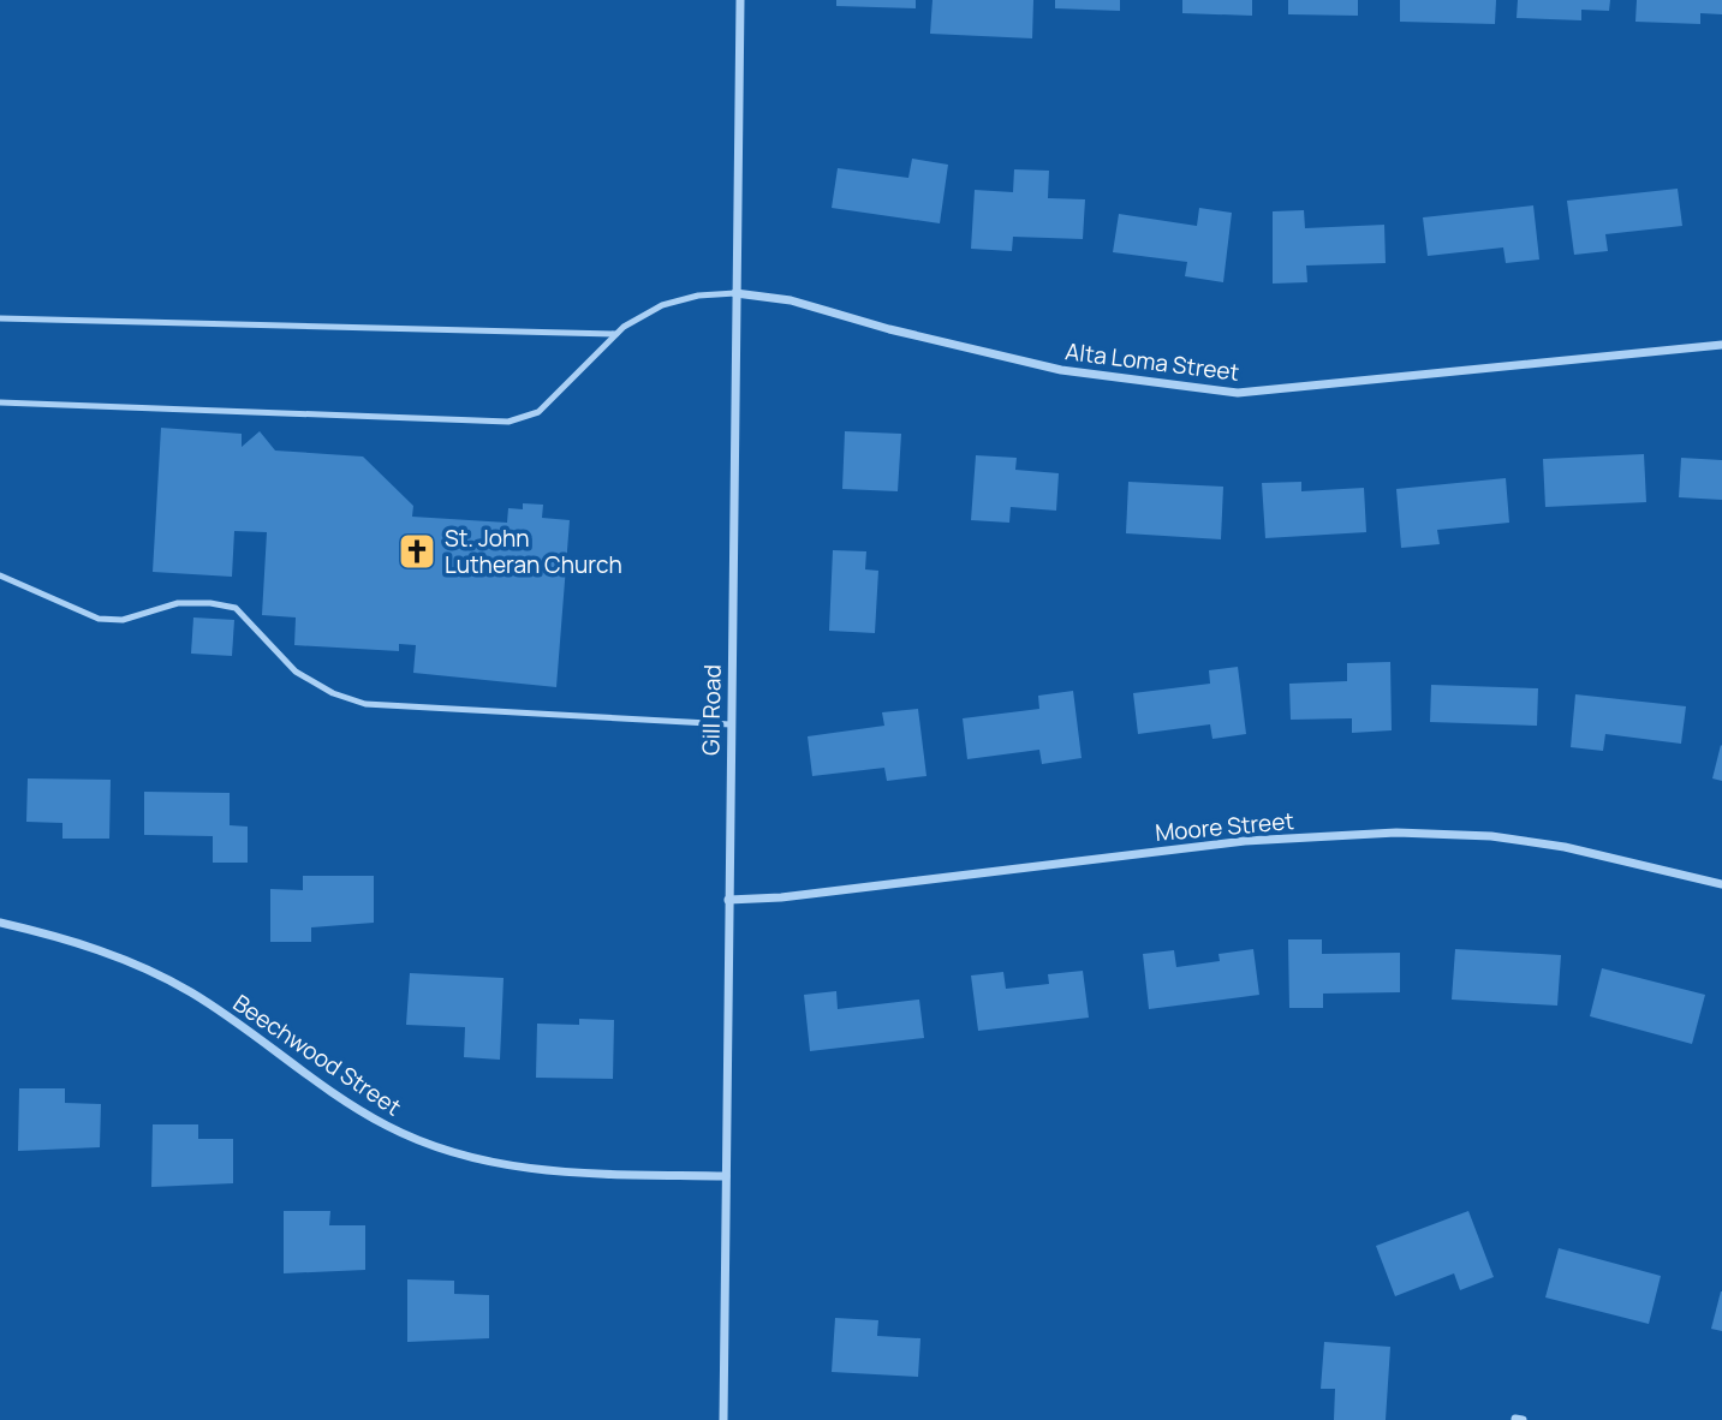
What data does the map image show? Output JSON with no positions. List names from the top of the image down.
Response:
{
  "streets": {
    "street": [
      "Alta Loma Street",
      "Gill Road",
      "Moore Street",
      "Beechwood Street"
    ]
  },
  "crossings": [
    ["Alta Loma Street", "Gill Road"],
    ["Gill Road", "Moore Street"],
    ["Gill Road", "Beechwood Street"]
  ],
  "places": {
    "church": ["St. John Lutheran Church"]
  }
}
